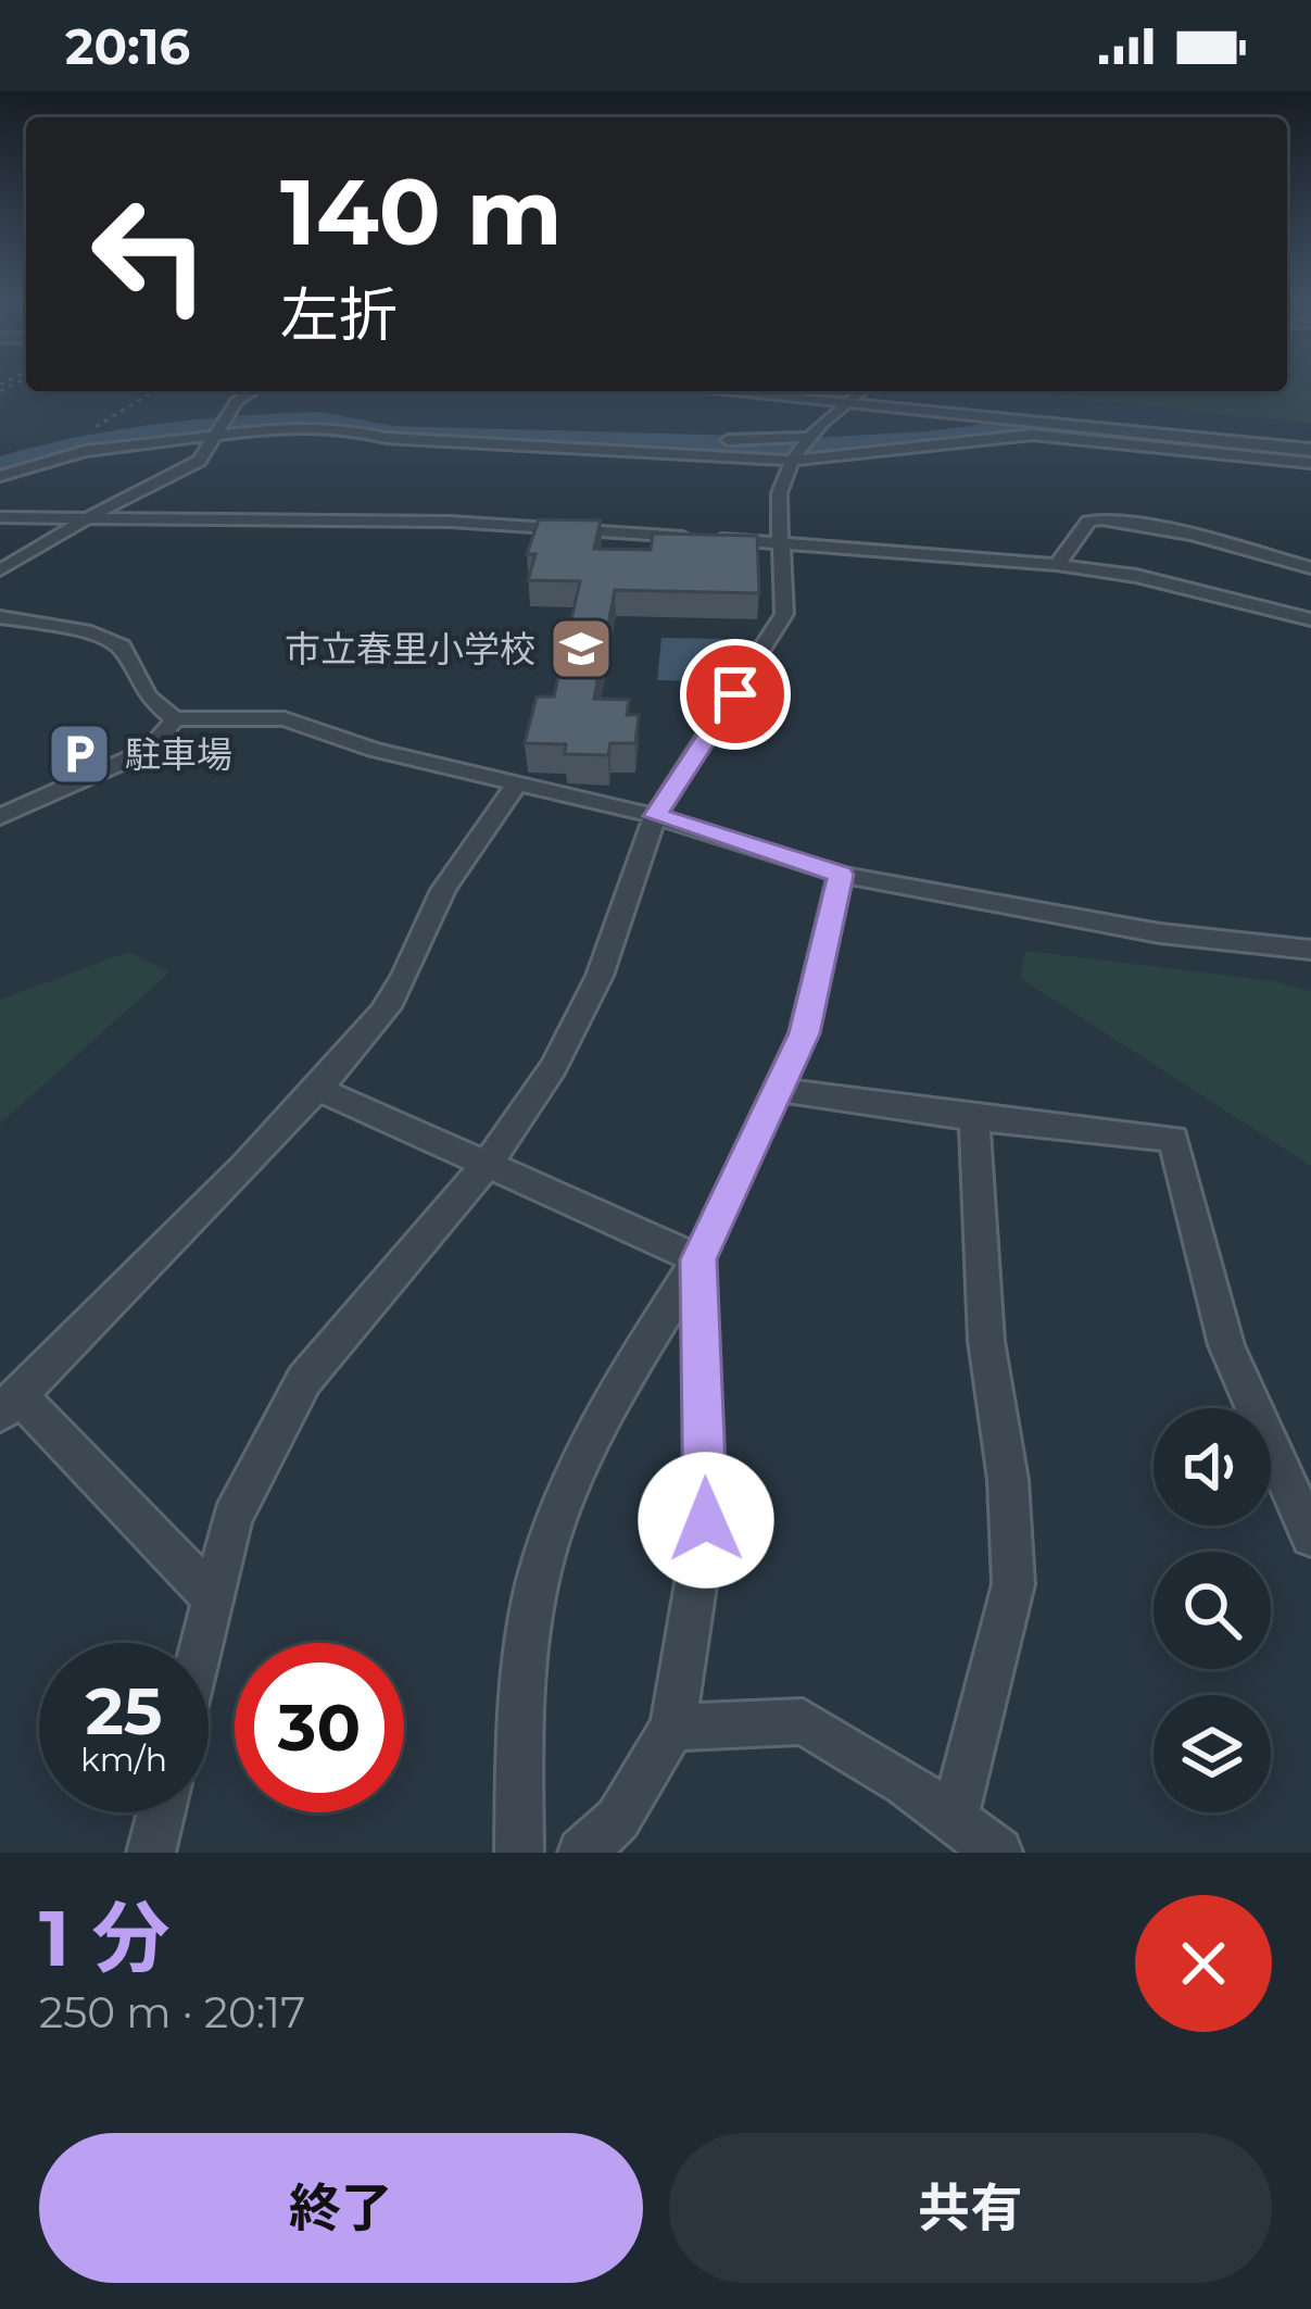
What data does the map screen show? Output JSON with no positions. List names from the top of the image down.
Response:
{
  "places": {
    "school or university": ["市立春里小学校"],
    "parking": ["駐車場"]
  },
  "page": {
    "status": "20:16",
    "turn": ["140 m", "左折"],
    "speed": "25 km/h",
    "limit": "30",
    "heading": ["1 分", "250 m · 20:17"],
    "buttons": ["終了", "共有"]
  }
}
